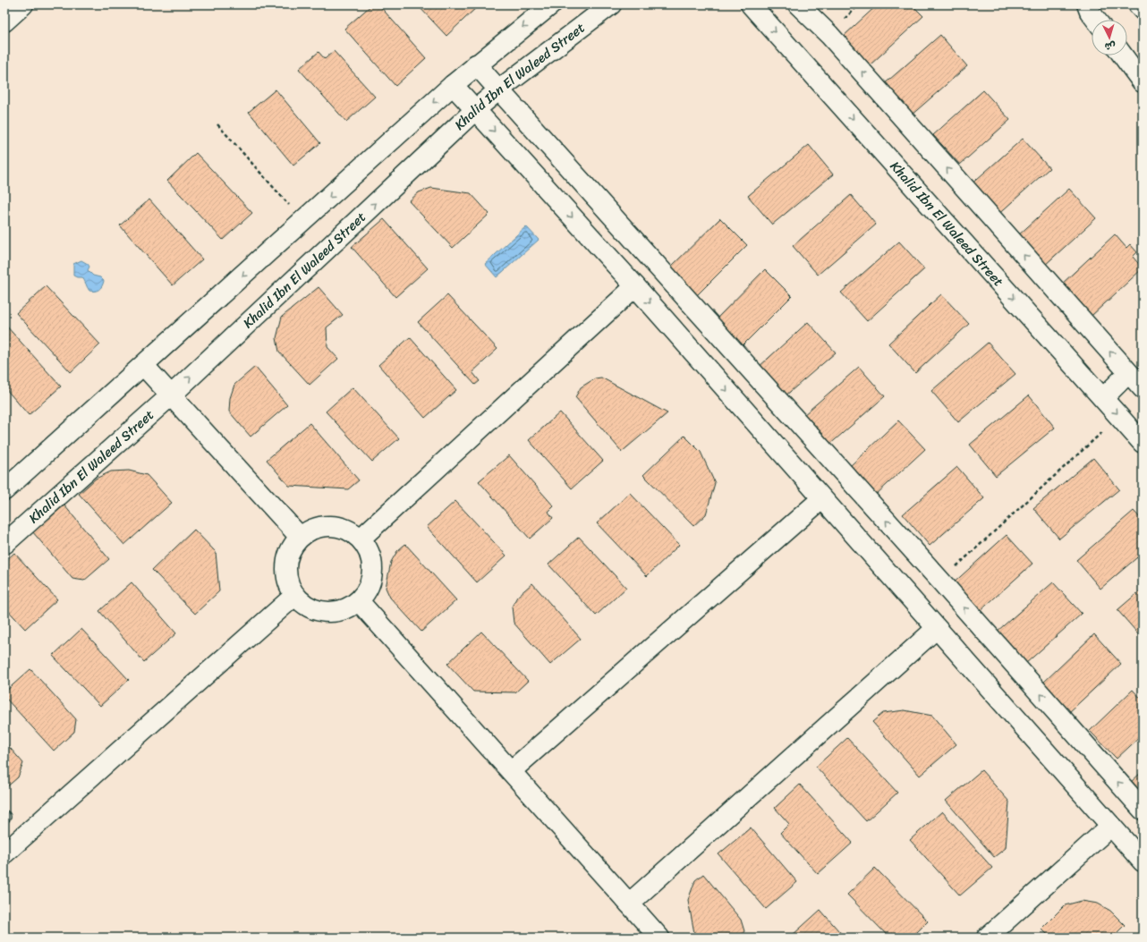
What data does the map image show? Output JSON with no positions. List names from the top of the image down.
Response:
{
  "streets": {
    "main road": ["Khalid Ibn El Waleed Street"]
  },
  "north": "bottom"
}
